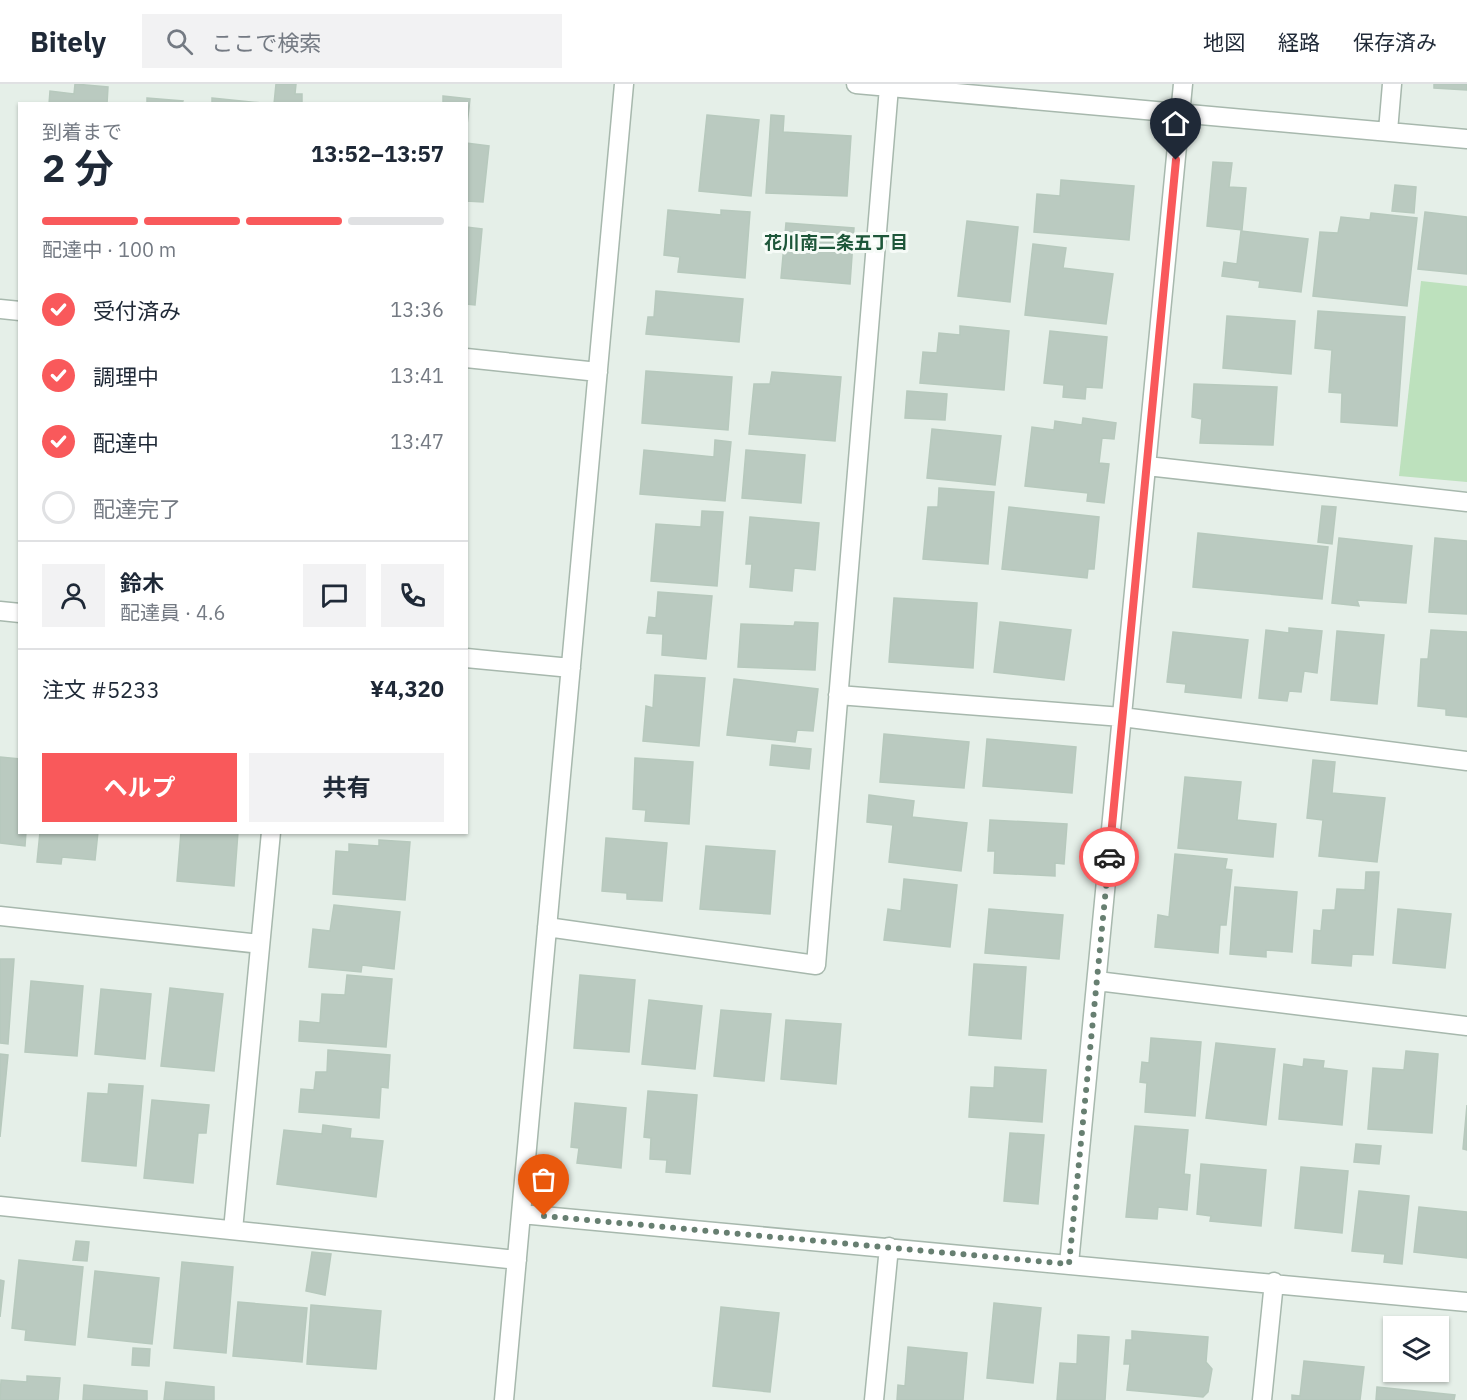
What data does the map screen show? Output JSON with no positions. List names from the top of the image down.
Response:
{
  "districts": ["花川南二条五丁目"],
  "page": {
    "header": "Bitely",
    "search": "ここで検索",
    "nav": ["地図", "経路", "保存済み"],
    "heading": ["2 分", "到着まで", "13:52–13:57"],
    "panel": [
      "鈴木",
      "配達員 · 4.6",
      "注文 #5233",
      "¥4,320"
    ],
    "bar": "配達中 · 100 m",
    "list": [
      ["受付済み", "13:36"],
      ["調理中", "13:41"],
      ["配達中", "13:47"],
      "配達完了"
    ],
    "buttons": ["ヘルプ", "共有"]
  }
}
